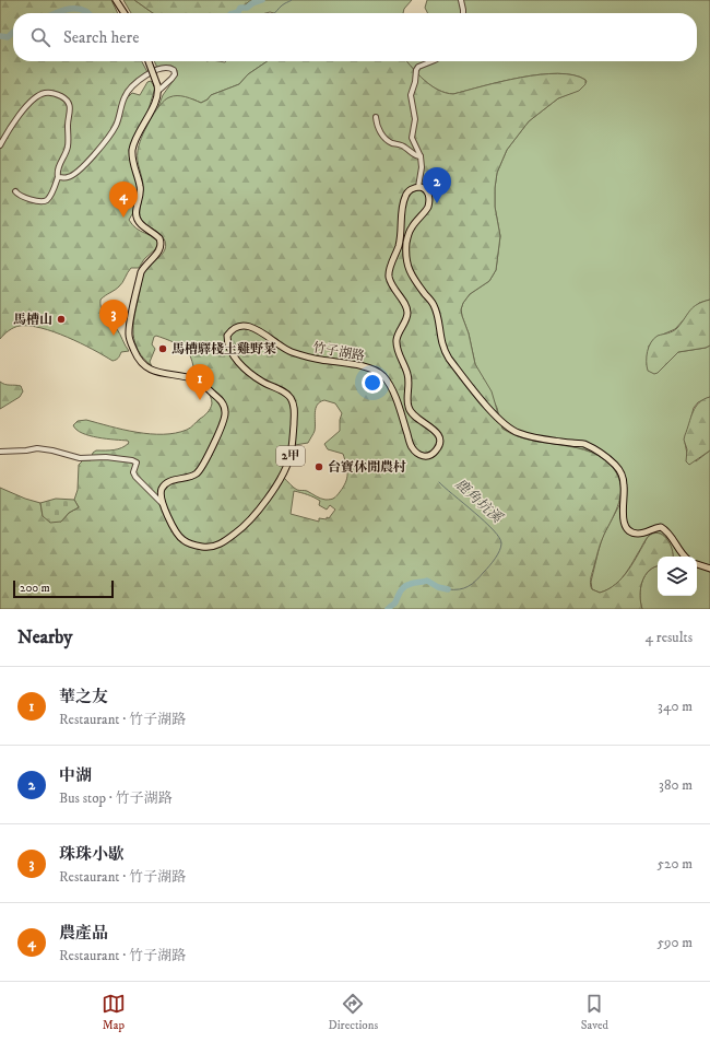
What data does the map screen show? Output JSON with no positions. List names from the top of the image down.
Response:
{
  "streets": {
    "main road": ["竹子湖路", "2甲"]
  },
  "water": ["鹿角坑溪"],
  "places": ["馬槽山", "馬槽驛棧土雞野菜", "台寶休閒農村"],
  "scale_bar": "200 m",
  "page": {
    "search": "Search here",
    "pins": [
      "2",
      "4",
      "3",
      "1"
    ],
    "scale": "200 m",
    "heading": ["Nearby", "4 results"],
    "list": [
      {
        "mark": "1",
        "name": "華之友",
        "note": "Restaurant · 竹子湖路",
        "value": "340 m"
      },
      {
        "mark": "2",
        "name": "中湖",
        "note": "Bus stop · 竹子湖路",
        "value": "380 m"
      },
      {
        "mark": "3",
        "name": "珠珠小歇",
        "note": "Restaurant · 竹子湖路",
        "value": "520 m"
      },
      {
        "mark": "4",
        "name": "農產品",
        "note": "Restaurant · 竹子湖路",
        "value": "590 m"
      }
    ],
    "nav": ["Map", "Directions", "Saved"]
  }
}
